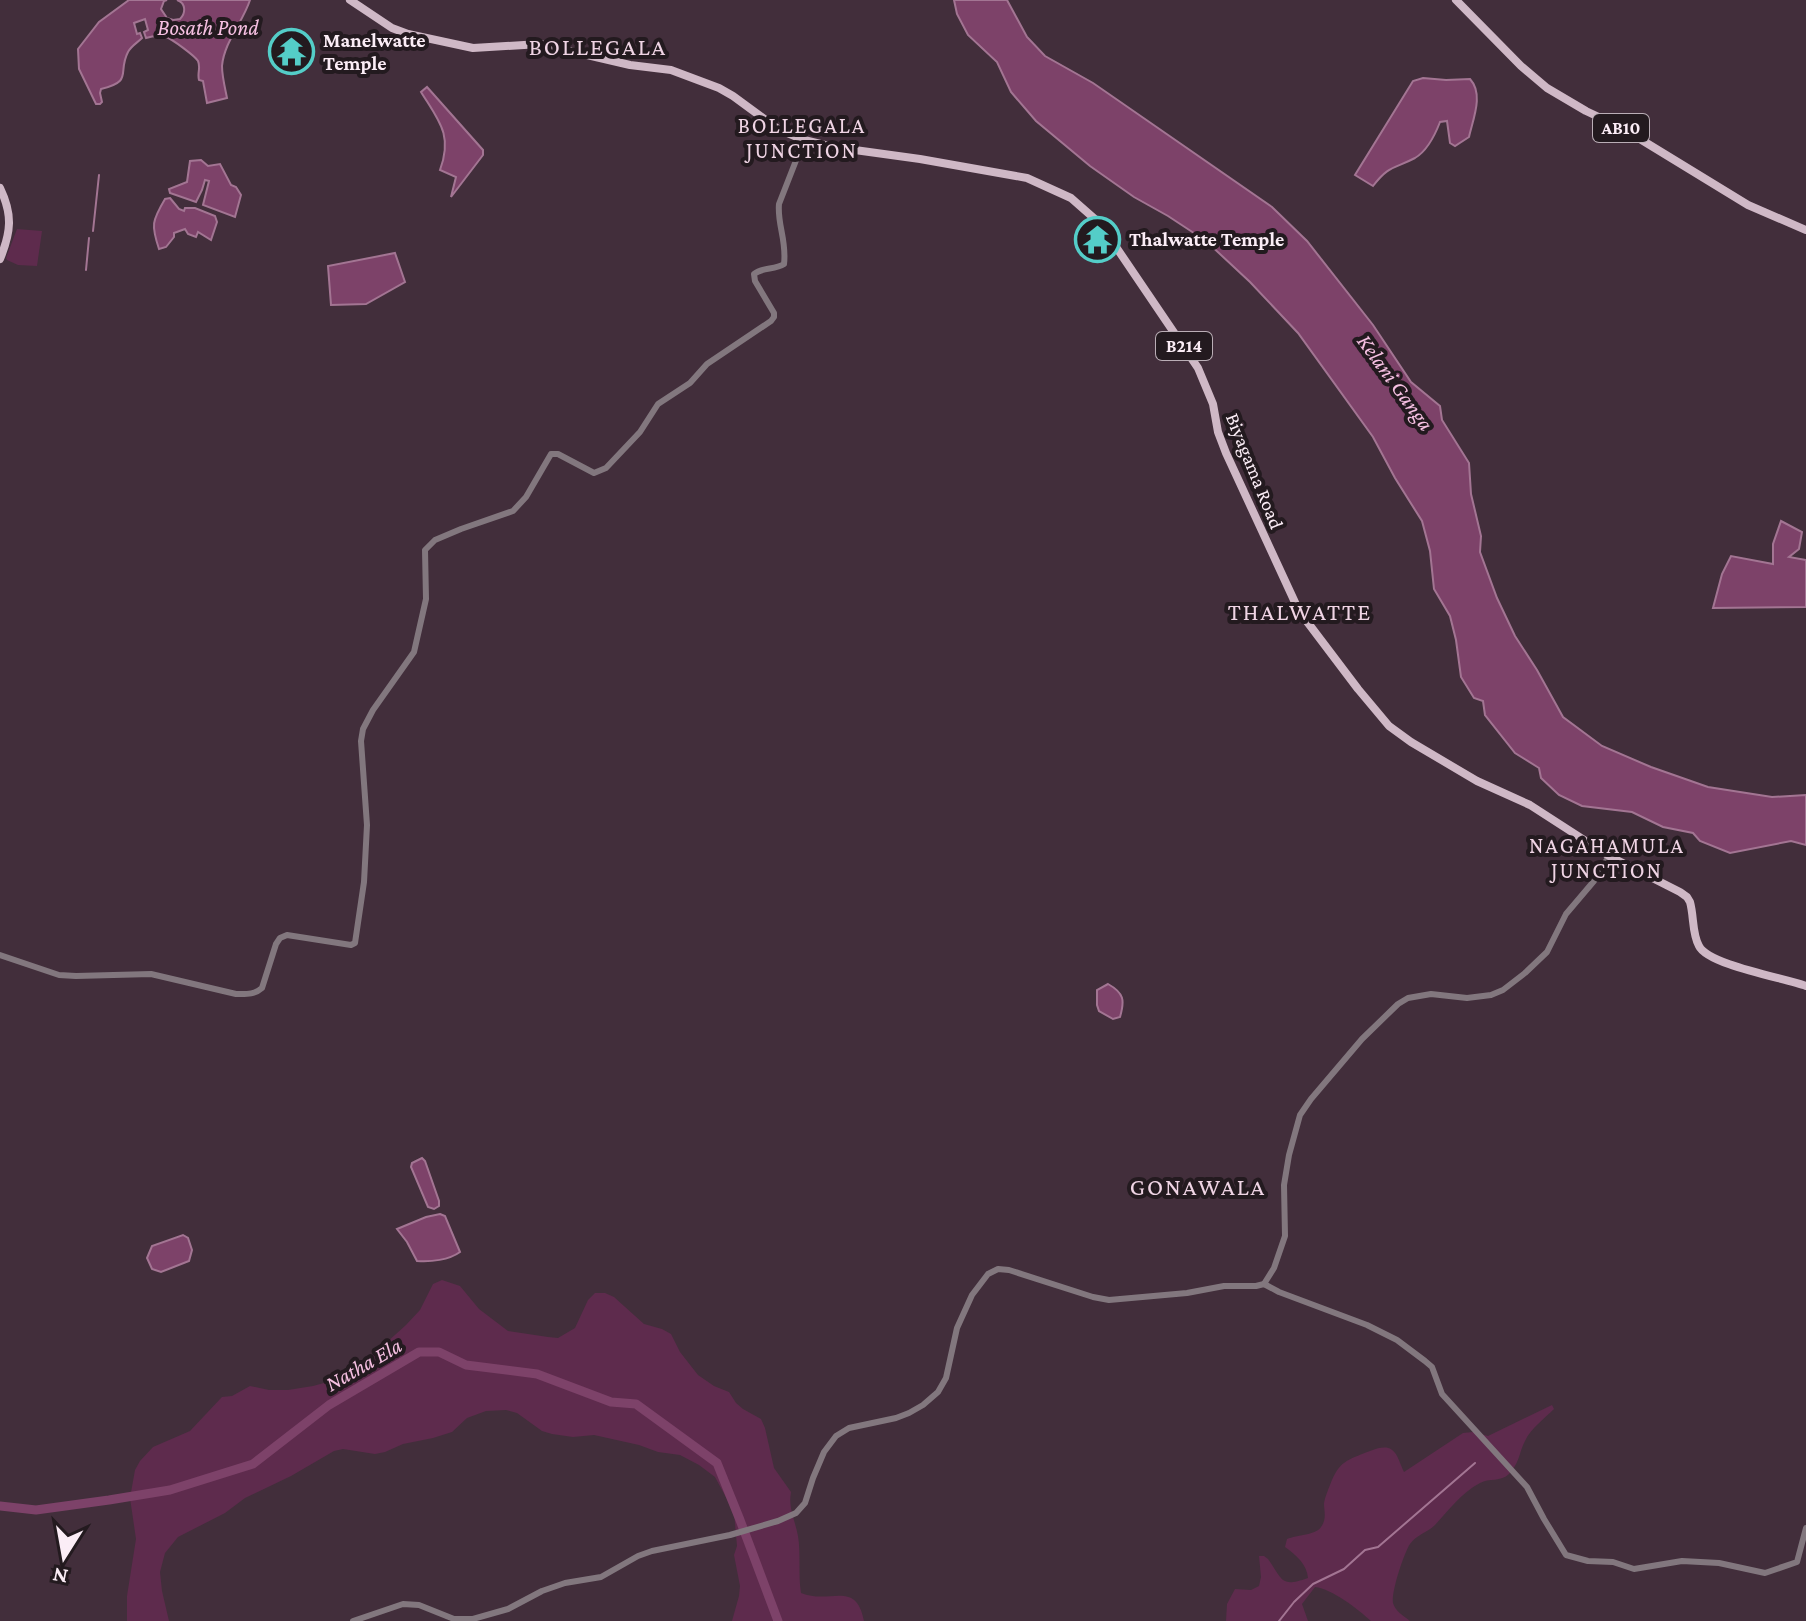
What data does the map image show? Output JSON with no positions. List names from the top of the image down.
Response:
{
  "streets": {
    "main road": ["AB10", "B214", "Biyagama Road"]
  },
  "districts": [
    "BOLLEGALA",
    "BOLLEGALA JUNCTION",
    "THALWATTE",
    "NAGAHAMULA JUNCTION",
    "GONAWALA"
  ],
  "water": ["Bosath Pond", "Kelani Ganga", "Natha Ela"],
  "places": {
    "temple": ["Manelwatte Temple", "Thalwatte Temple"]
  },
  "north": "bottom"
}
